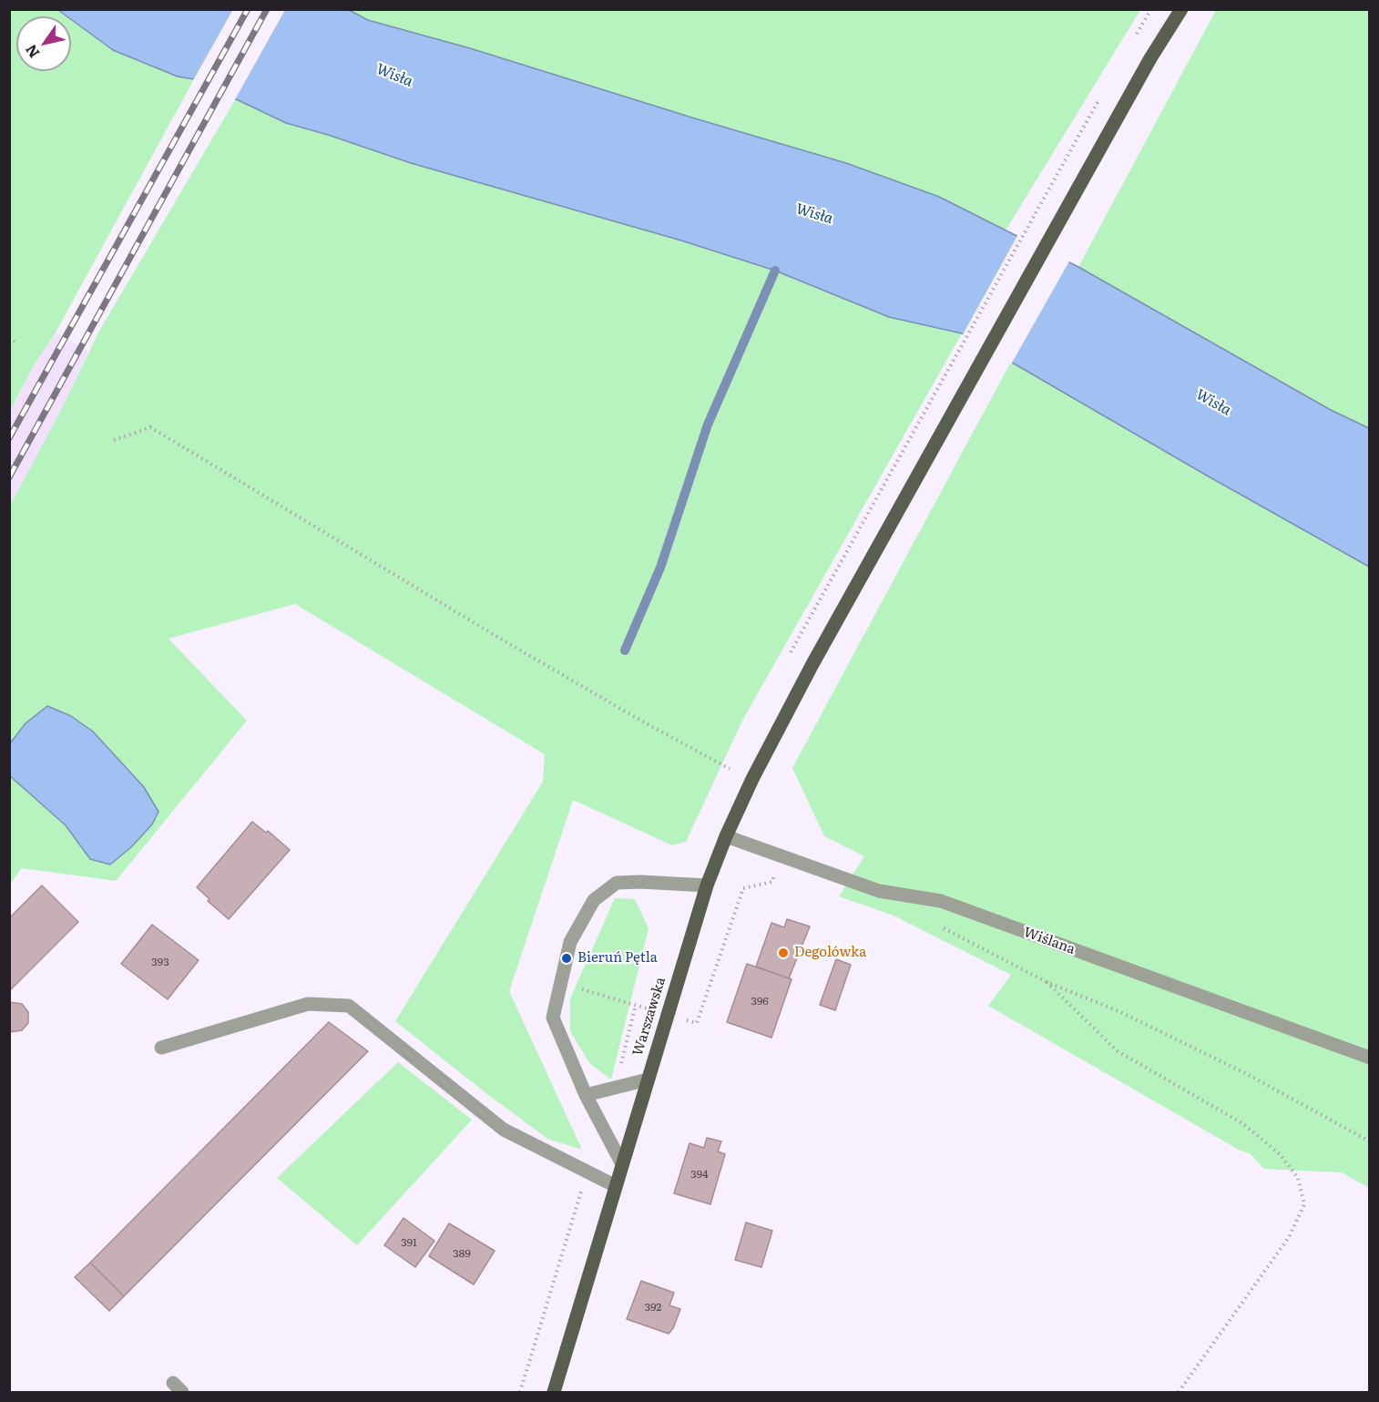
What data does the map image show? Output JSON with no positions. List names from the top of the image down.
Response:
{
  "streets": {
    "main road": ["Warszawska"],
    "street": ["Wiślana"]
  },
  "crossings": [
    ["Wiślana", "Warszawska"]
  ],
  "water": ["Wisła"],
  "places": ["Degolówka", "Bieruń Pętla"],
  "house_numbers": [
    "393",
    "396",
    "394",
    "391",
    "389",
    "392"
  ],
  "north": "bottom left"
}
